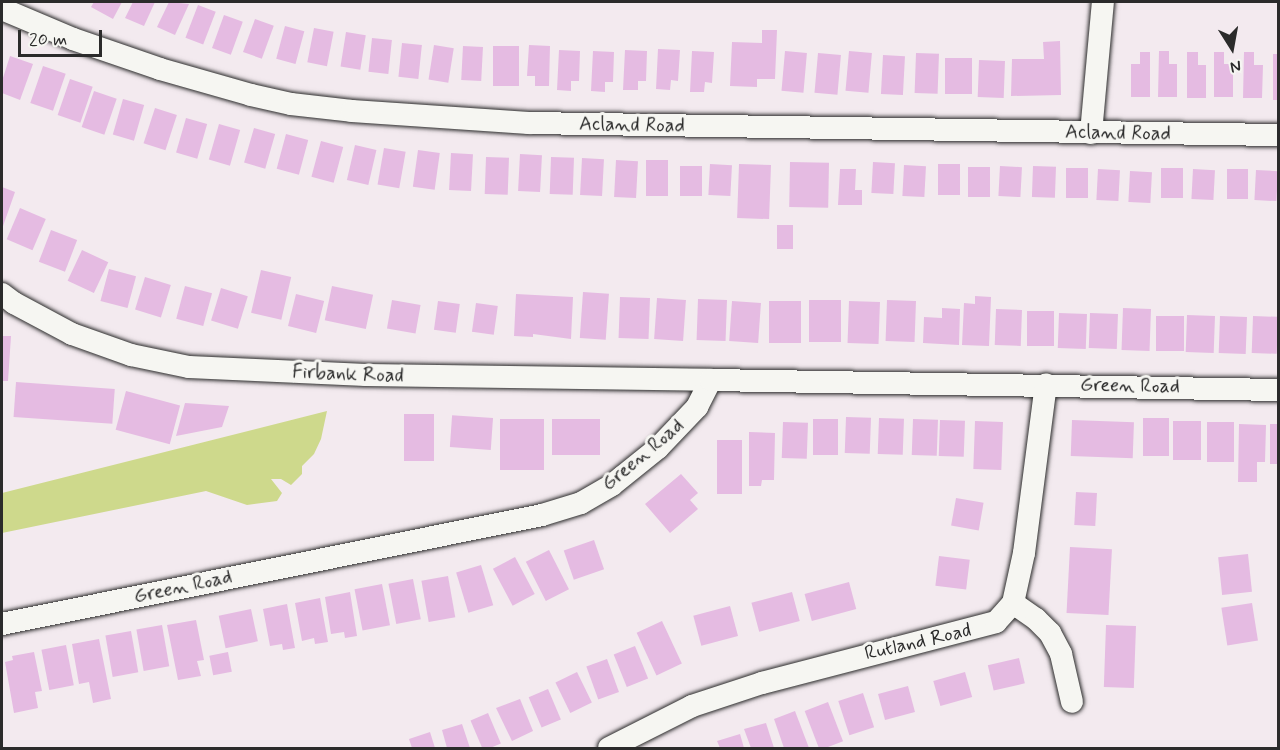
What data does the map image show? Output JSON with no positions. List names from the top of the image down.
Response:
{
  "streets": {
    "street": [
      "Acland Road",
      "Firbank Road",
      "Green Road",
      "Rutland Road"
    ]
  },
  "crossings": [
    ["Firbank Road", "Green Road"]
  ],
  "scale_bar": "20 m",
  "north": "bottom"
}
